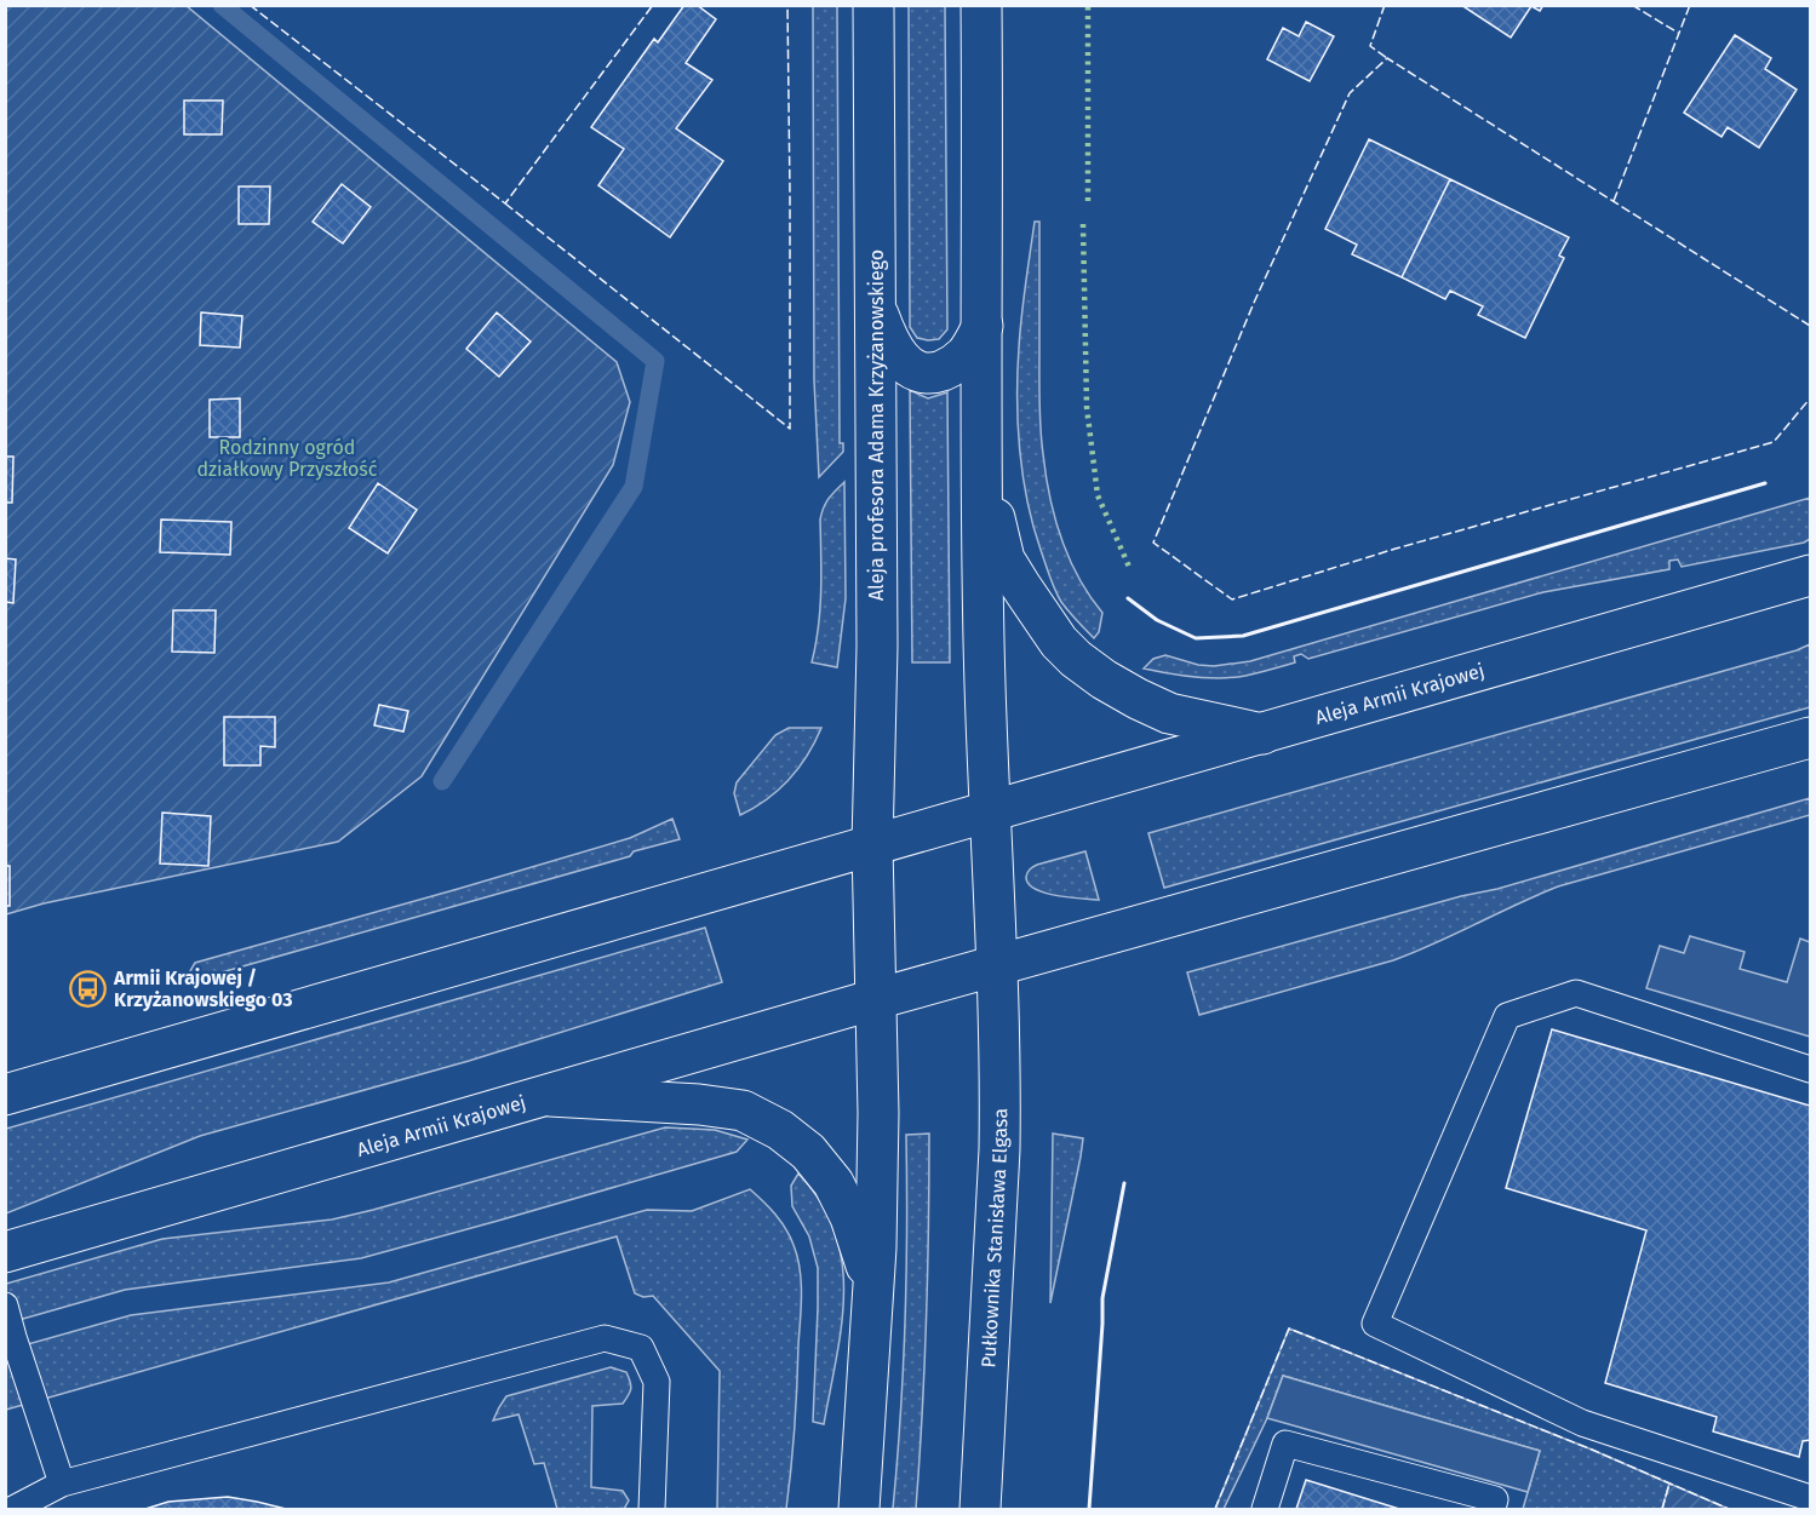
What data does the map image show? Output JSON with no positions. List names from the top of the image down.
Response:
{
  "streets": {
    "street": ["Aleja profesora Adama Krzyżanowskiego", "Aleja Armii Krajowej", "Pułkownika Stanisława Elgasa"]
  },
  "crossings": [
    ["Aleja profesora Adama Krzyżanowskiego", "Aleja Armii Krajowej"],
    ["Aleja Armii Krajowej", "Pułkownika Stanisława Elgasa"]
  ],
  "parks": ["Rodzinny ogród działkowy Przyszłość"],
  "places": {
    "bus stop": ["Armii Krajowej / Krzyżanowskiego 03"]
  }
}
